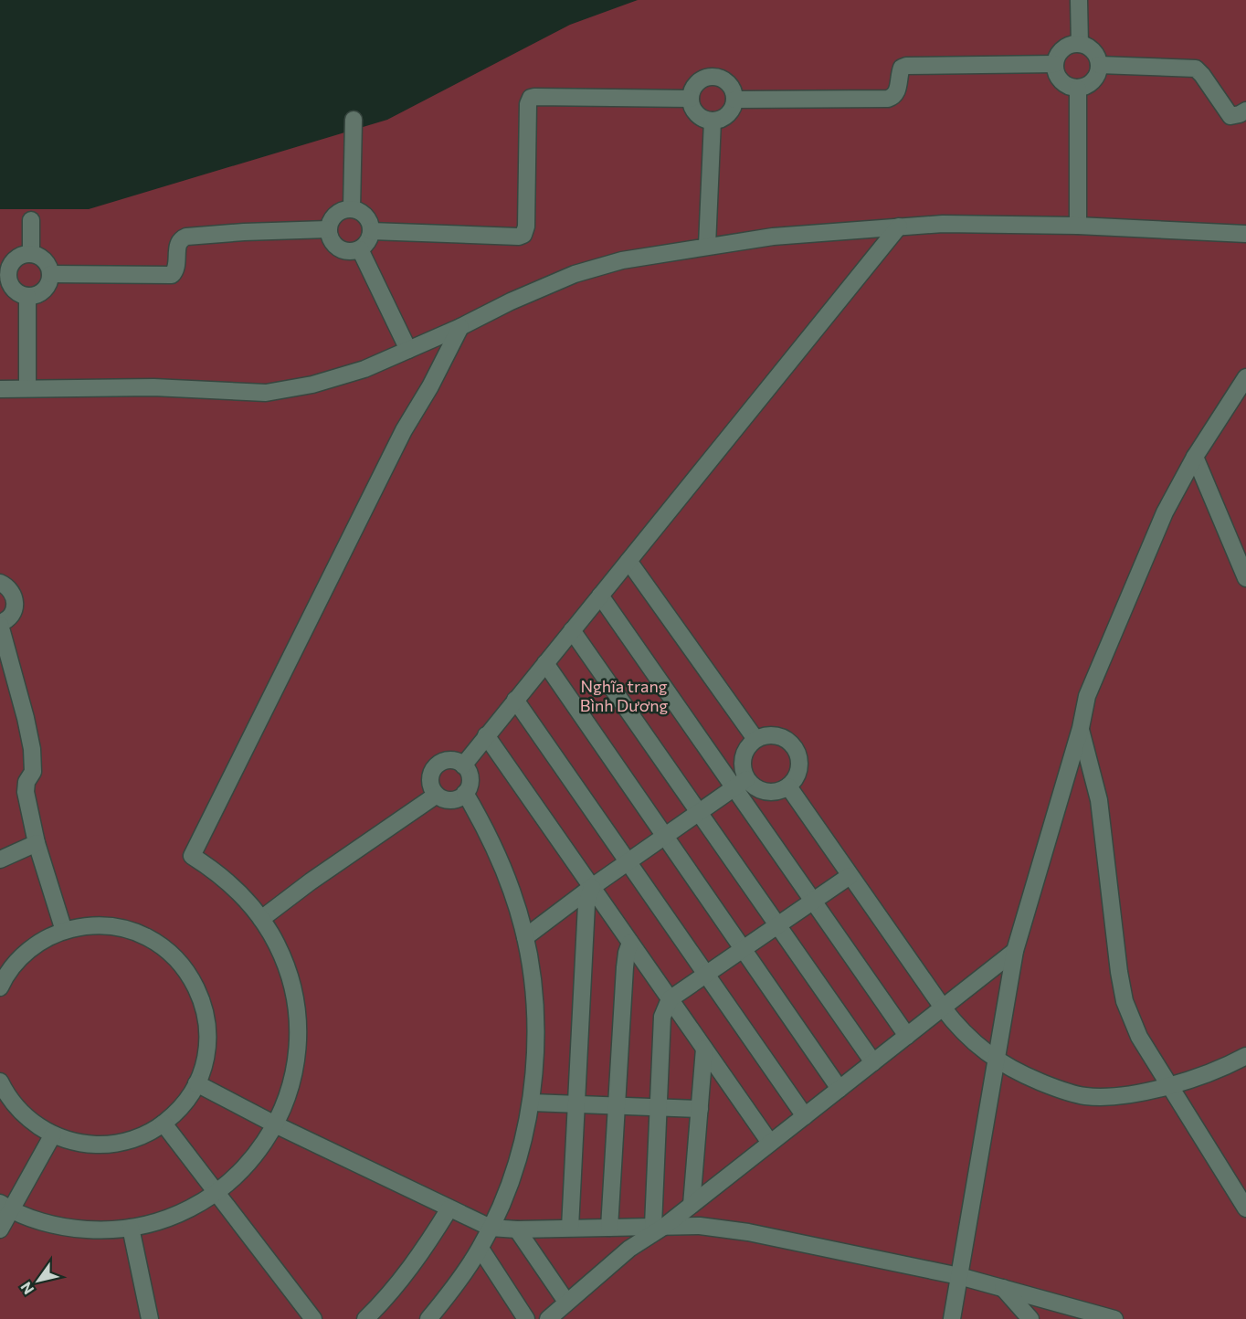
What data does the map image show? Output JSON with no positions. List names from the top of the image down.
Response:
{
  "parks": ["Nghĩa trang Bình Dương"],
  "north": "bottom left"
}
